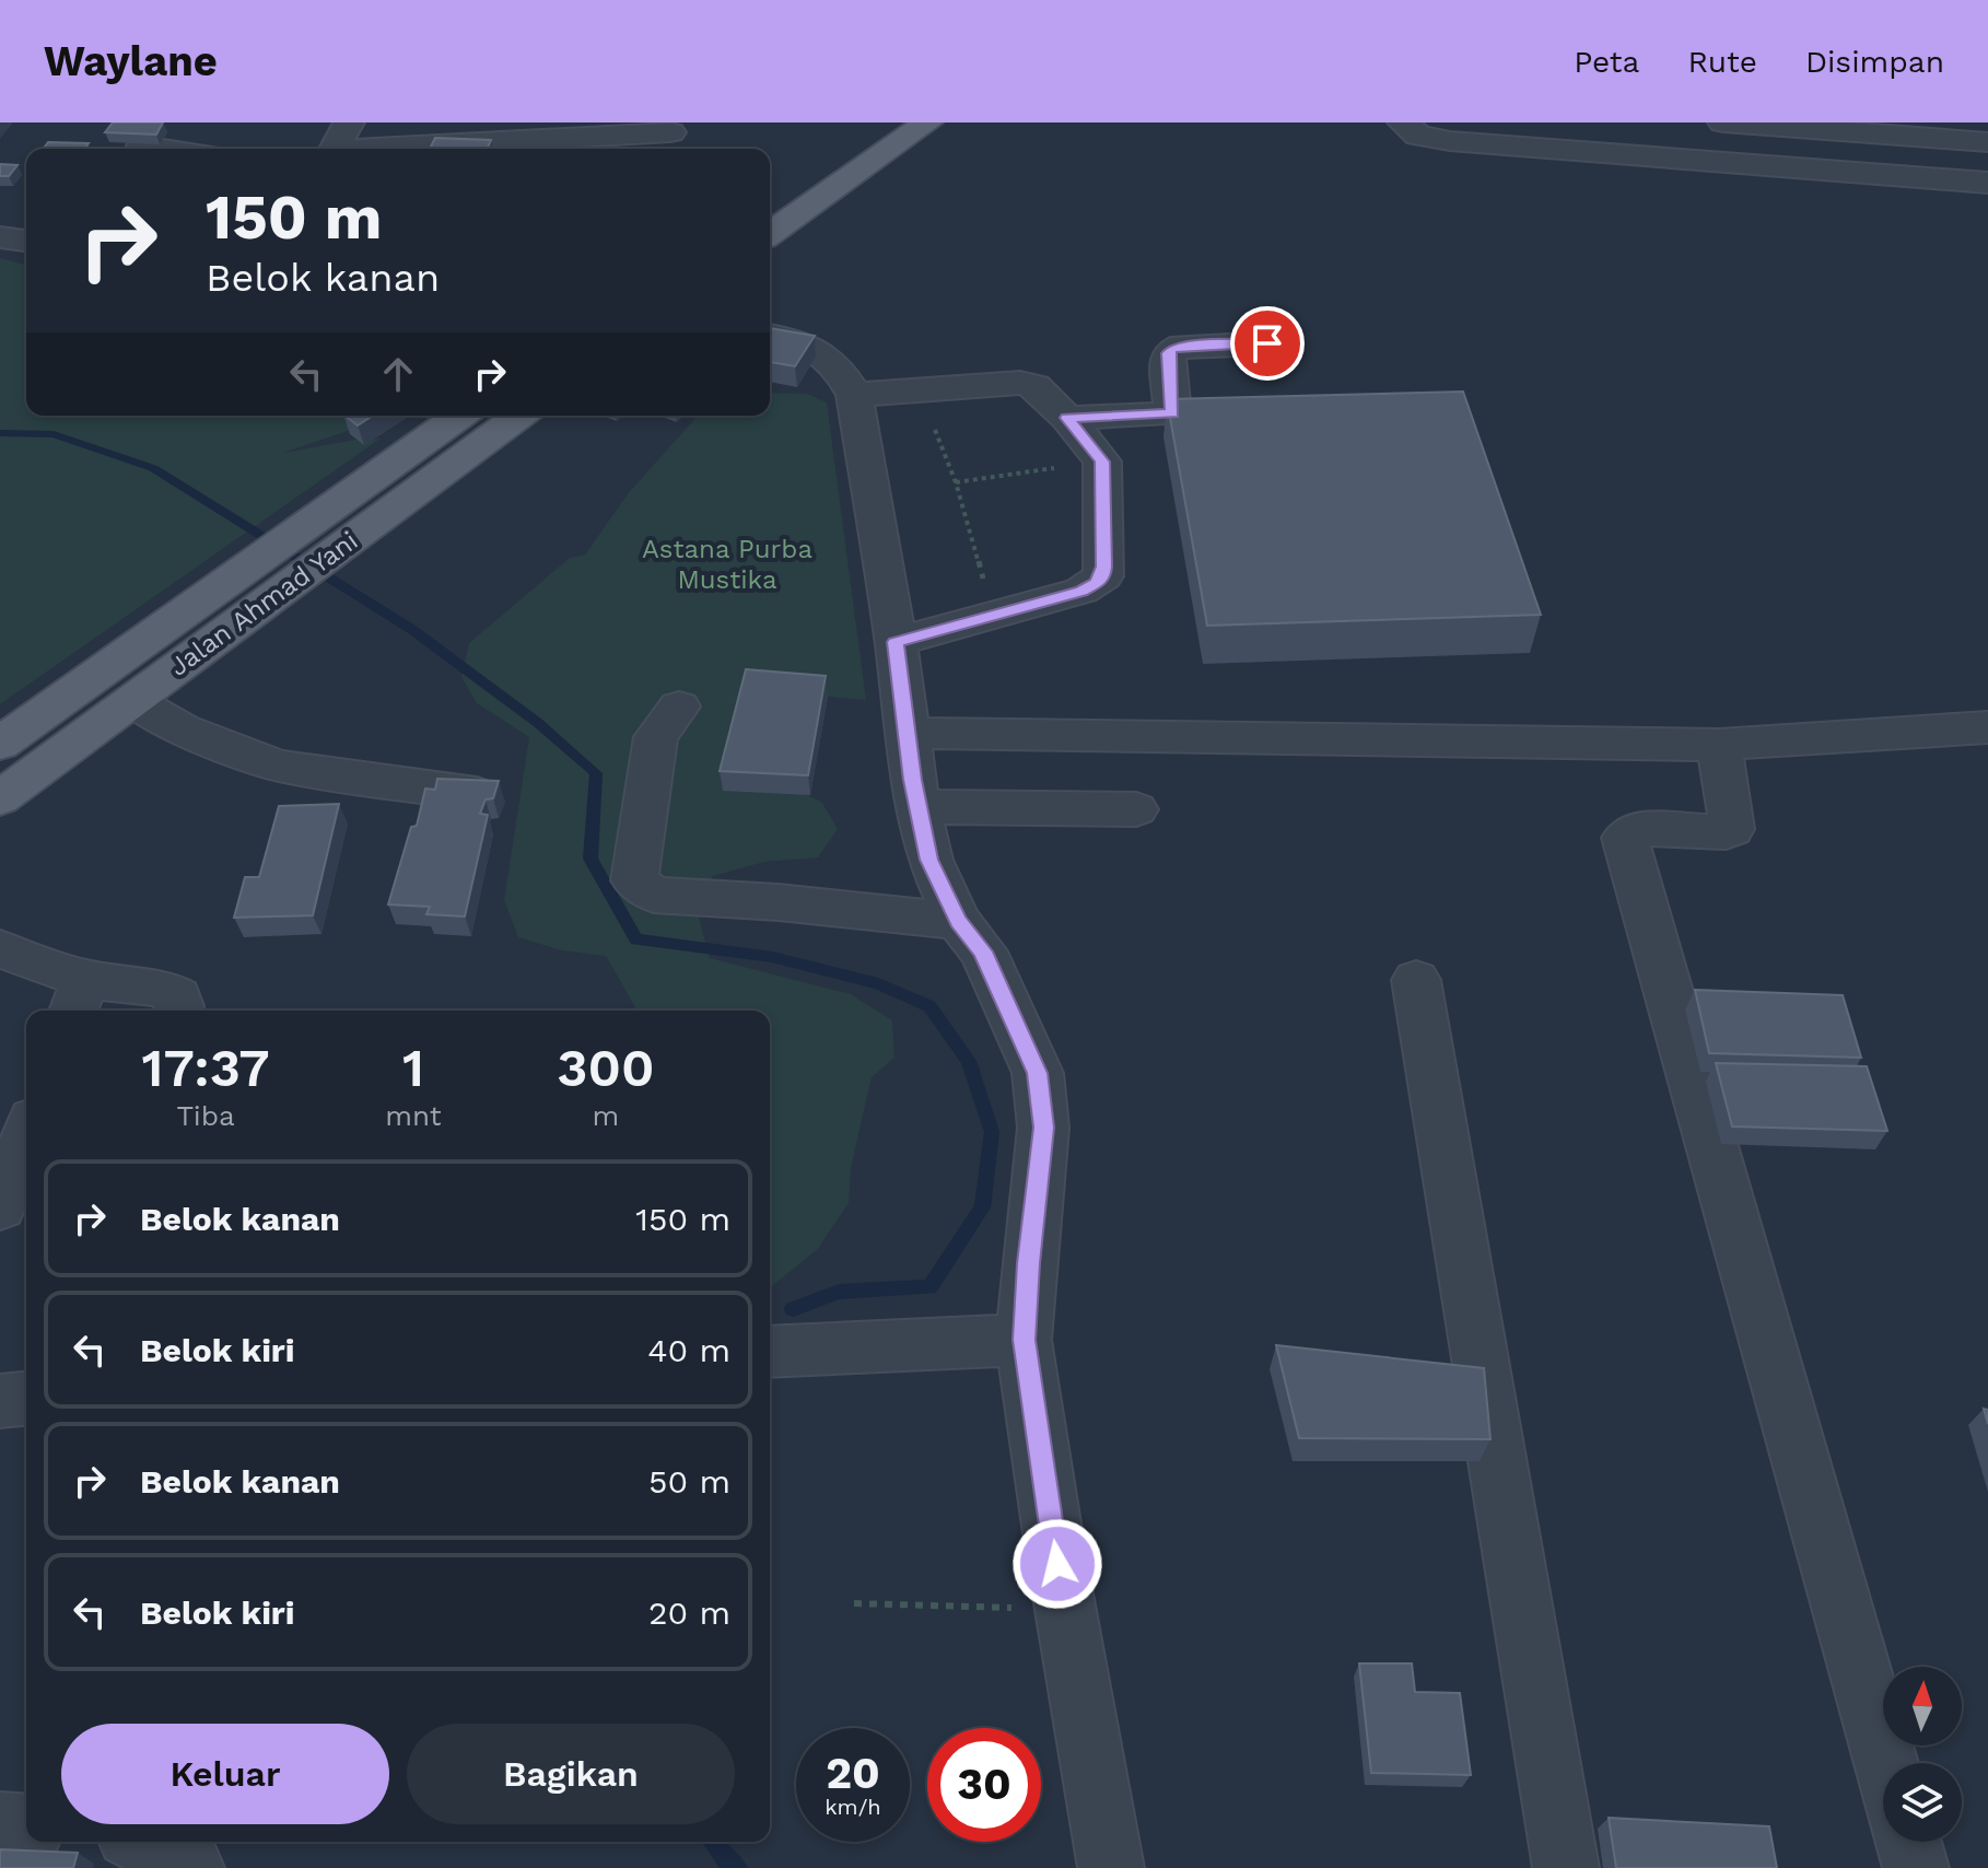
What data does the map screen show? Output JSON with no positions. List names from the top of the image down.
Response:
{
  "streets": {
    "main road": ["Jalan Ahmad Yani"]
  },
  "parks": ["Astana Purba Mustika"],
  "north": "top",
  "page": {
    "header": "Waylane",
    "nav": ["Peta", "Rute", "Disimpan"],
    "turn": ["150 m", "Belok kanan"],
    "eta": [
      "17:37",
      "Tiba",
      "1",
      "mnt",
      "300",
      "m"
    ],
    "list": [
      {
        "name": "Belok kanan",
        "value": "150 m"
      },
      {
        "name": "Belok kiri",
        "value": "40 m"
      },
      {
        "name": "Belok kanan",
        "value": "50 m"
      },
      {
        "name": "Belok kiri",
        "value": "20 m"
      }
    ],
    "buttons": ["Keluar", "Bagikan"],
    "speed": "20 km/h",
    "limit": "30"
  }
}
